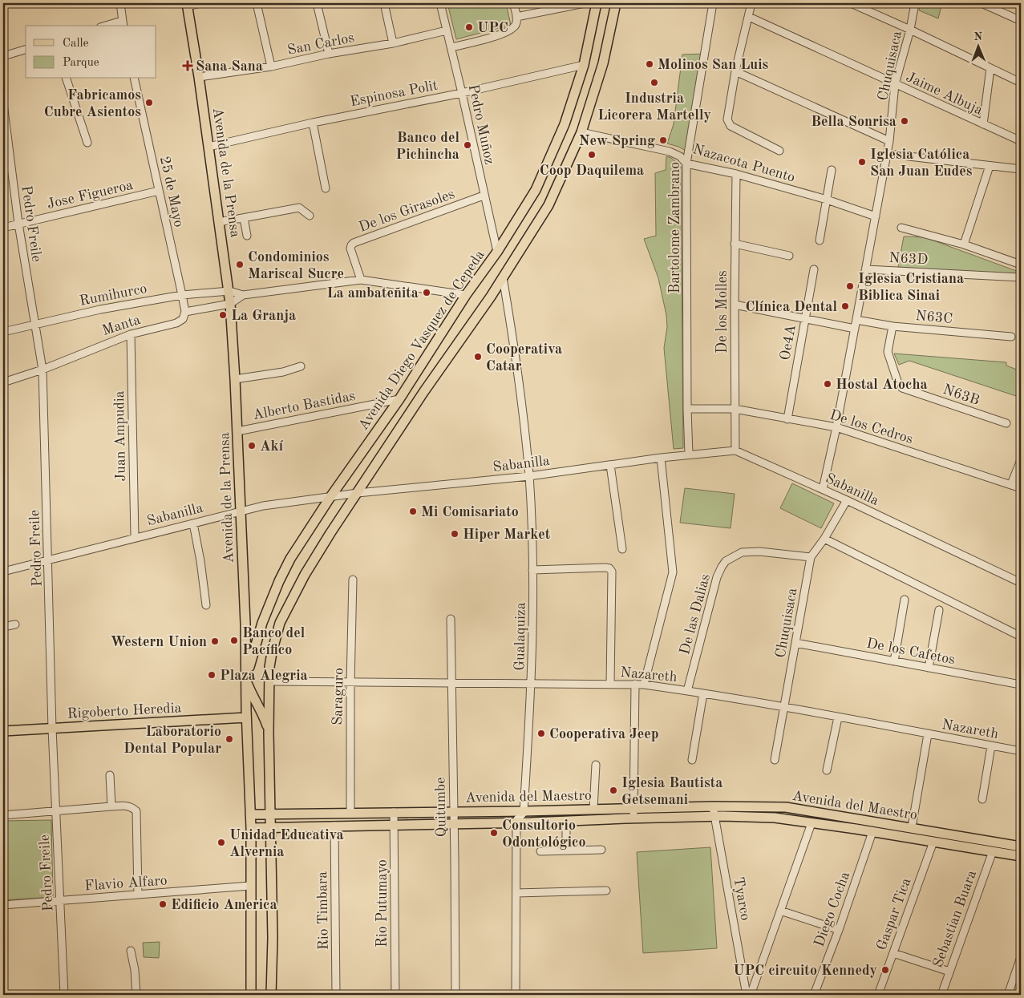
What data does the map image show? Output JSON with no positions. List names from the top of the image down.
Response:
{
  "streets": {
    "main road": [
      "Avenida de la Prensa",
      "Avenida Diego Vasquez de Cepeda",
      "Rigoberto Heredia",
      "Avenida del Maestro"
    ],
    "street": [
      "San Carlos",
      "Chuquisaca",
      "Espinosa Polit",
      "Jaime Albuja",
      "Pedro Muñoz",
      "Nazacota Puento",
      "25 de Mayo",
      "Jose Figueroa",
      "De los Girasoles",
      "Pedro Freile",
      "Bartolome Zambrano",
      "N63D",
      "Rumihurco",
      "De los Molles",
      "N63C",
      "Manta",
      "Oe4A",
      "N63B",
      "Alberto Bastidas",
      "De los Cedros",
      "Juan Ampudia",
      "Sabanilla",
      "De las Dalias",
      "Gualaquiza",
      "De los Cafetos",
      "Nazareth",
      "Saraguro",
      "Quitumbe",
      "Flavio Alfaro",
      "Tyarco",
      "Rio Putumayo",
      "Diego Cocha",
      "Rio Timbara",
      "Gaspar Tica",
      "Sebastian Buara"
    ]
  },
  "crossings": [
    ["San Carlos", "Pedro Muñoz"],
    ["San Carlos", "Avenida de la Prensa"],
    ["Chuquisaca", "Jaime Albuja"],
    ["Chuquisaca", "Nazacota Puento"],
    ["Chuquisaca", "N63D"],
    ["Chuquisaca", "N63C"],
    ["Chuquisaca", "De los Cedros"],
    ["Chuquisaca", "Sabanilla"],
    ["Chuquisaca", "De las Dalias"],
    ["Chuquisaca", "De los Cafetos"],
    ["Chuquisaca", "Nazareth"],
    ["Espinosa Polit", "Pedro Muñoz"],
    ["Espinosa Polit", "Avenida de la Prensa"],
    ["Espinosa Polit", "Avenida Diego Vasquez de Cepeda"],
    ["Pedro Muñoz", "De los Girasoles"],
    ["Pedro Muñoz", "Avenida Diego Vasquez de Cepeda"],
    ["Nazacota Puento", "Bartolome Zambrano"],
    ["Nazacota Puento", "De los Molles"],
    ["Avenida de la Prensa", "Rumihurco"],
    ["Avenida de la Prensa", "Avenida Diego Vasquez de Cepeda"],
    ["Avenida de la Prensa", "Alberto Bastidas"],
    ["Avenida de la Prensa", "Sabanilla"],
    ["Avenida de la Prensa", "Rigoberto Heredia"],
    ["Avenida de la Prensa", "Avenida del Maestro"],
    ["Avenida de la Prensa", "Flavio Alfaro"],
    ["25 de Mayo", "Jose Figueroa"],
    ["25 de Mayo", "Rumihurco"],
    ["25 de Mayo", "Manta"],
    ["Jose Figueroa", "Pedro Freile"],
    ["Pedro Freile", "Rumihurco"],
    ["Pedro Freile", "Manta"],
    ["Pedro Freile", "Sabanilla"],
    ["Pedro Freile", "Rigoberto Heredia"],
    ["Pedro Freile", "Flavio Alfaro"],
    ["Bartolome Zambrano", "De los Cedros"],
    ["Bartolome Zambrano", "Sabanilla"],
    ["De los Molles", "De los Cedros"],
    ["De los Molles", "Sabanilla"],
    ["N63C", "N63B"],
    ["Manta", "Juan Ampudia"],
    ["Avenida Diego Vasquez de Cepeda", "Alberto Bastidas"],
    ["Avenida Diego Vasquez de Cepeda", "Sabanilla"],
    ["Oe4A", "De los Cedros"],
    ["Juan Ampudia", "Sabanilla"],
    ["Sabanilla", "Gualaquiza"],
    ["De las Dalias", "Nazareth"],
    ["Gualaquiza", "Nazareth"],
    ["Gualaquiza", "Avenida del Maestro"],
    ["Nazareth", "Saraguro"],
    ["Nazareth", "Quitumbe"],
    ["Saraguro", "Avenida del Maestro"],
    ["Avenida del Maestro", "Quitumbe"],
    ["Avenida del Maestro", "Tyarco"],
    ["Avenida del Maestro", "Rio Putumayo"],
    ["Avenida del Maestro", "Diego Cocha"],
    ["Avenida del Maestro", "Rio Timbara"],
    ["Avenida del Maestro", "Gaspar Tica"],
    ["Avenida del Maestro", "Sebastian Buara"]
  ],
  "places": {
    "other": [
      "UPC",
      "Molinos San Luis",
      "Industria Licorera Martelly",
      "Fabricamos Cubre Asientos",
      "Bella Sonrisa",
      "New Spring",
      "Banco del Pichincha",
      "Coop Daquilema",
      "Iglesia Católica San Juan Eudes",
      "Condominios Mariscal Sucre",
      "Iglesia Cristiana Biblica Sinai",
      "La ambateñita",
      "Clínica Dental",
      "La Granja",
      "Cooperativa Catar",
      "Hostal Atocha",
      "Akí",
      "Mi Comisariato",
      "Hiper Market",
      "Banco del Pacífico",
      "Western Union",
      "Plaza Alegria",
      "Cooperativa Jeep",
      "Laboratorio Dental Popular",
      "Iglesia Bautista Getsemani",
      "Consultorio Odontológico",
      "Unidad Educativa Alvernia",
      "Edificio America",
      "UPC circuito Kennedy"
    ],
    "health": ["Sana Sana"]
  },
  "legend": ["Calle", "Parque"],
  "north": "top"
}
